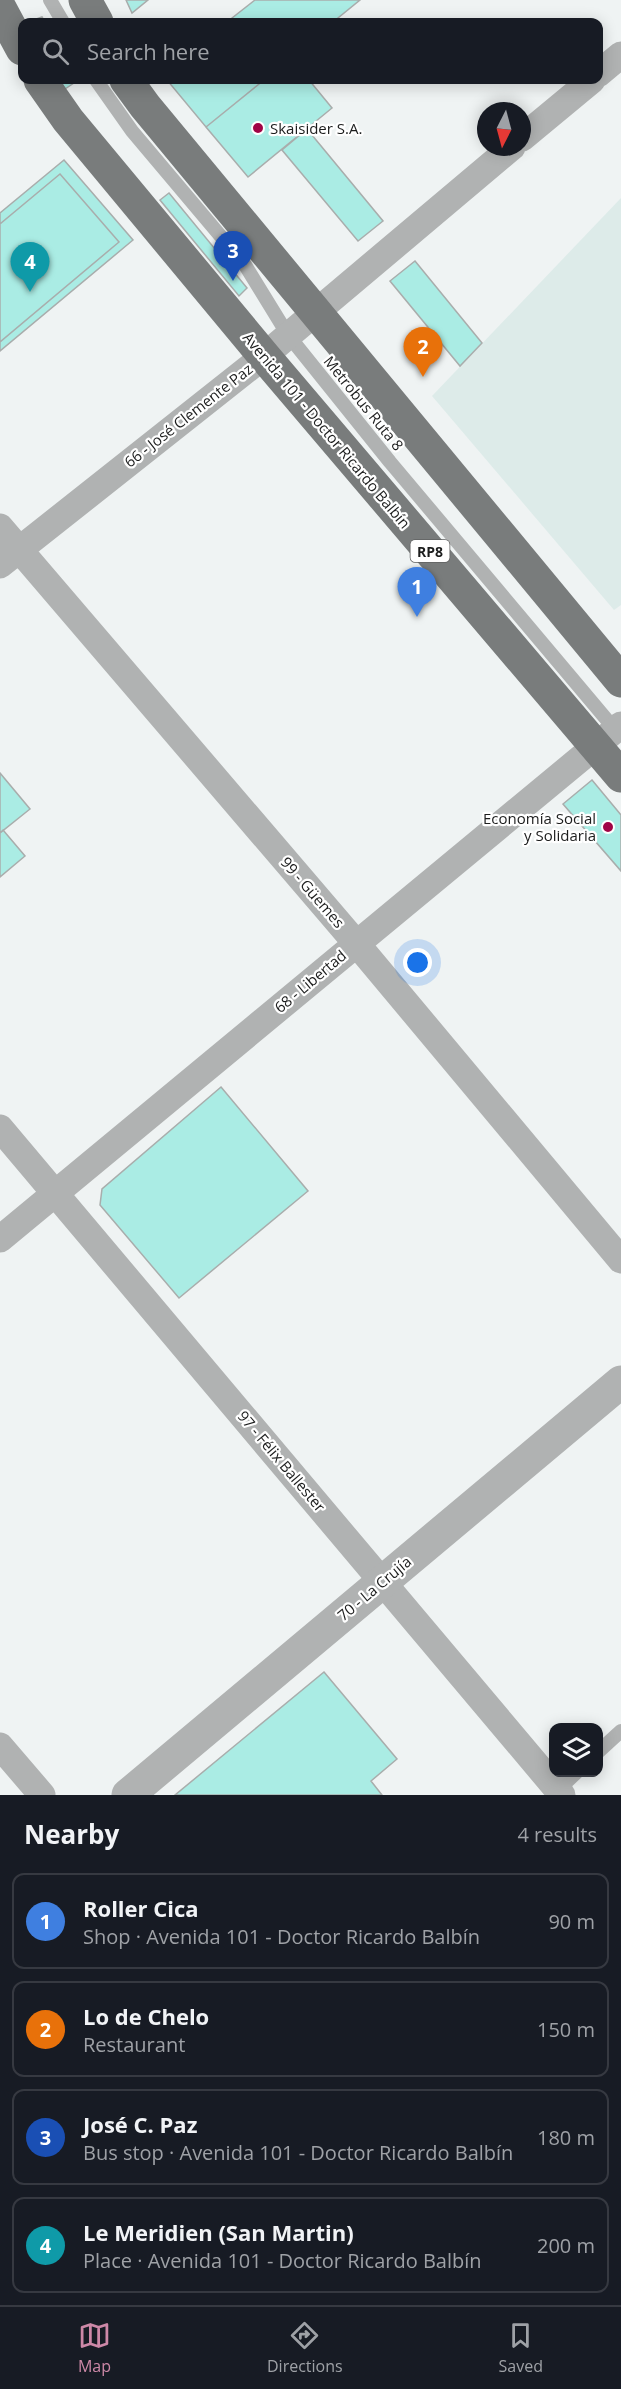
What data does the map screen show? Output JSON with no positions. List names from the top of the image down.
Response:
{
  "streets": {
    "main road": ["Avenida 101 - Doctor Ricardo Balbín", "RP8"],
    "street": [
      "66 - José Clemente Paz",
      "99 - Güemes",
      "68 - Libertad",
      "97 - Félix Ballester",
      "70 - La Crujía"
    ],
    "lane": ["Metrobus Ruta 8"]
  },
  "crossings": [
    ["66 - José Clemente Paz", "Avenida 101 - Doctor Ricardo Balbín"],
    ["66 - José Clemente Paz", "99 - Güemes"],
    ["Avenida 101 - Doctor Ricardo Balbín", "68 - Libertad"],
    ["99 - Güemes", "68 - Libertad"],
    ["68 - Libertad", "97 - Félix Ballester"],
    ["97 - Félix Ballester", "70 - La Crujía"]
  ],
  "places": ["Skaisider S.A.", "Economía Social y Solidaria"],
  "north": "bottom",
  "page": {
    "search": "Search here",
    "pins": [
      "3",
      "4",
      "2",
      "1"
    ],
    "heading": ["Nearby", "4 results"],
    "list": [
      {
        "mark": "1",
        "name": "Roller Cica",
        "note": "Shop · Avenida 101 - Doctor Ricardo Balbín",
        "value": "90 m"
      },
      {
        "mark": "2",
        "name": "Lo de Chelo",
        "note": "Restaurant",
        "value": "150 m"
      },
      {
        "mark": "3",
        "name": "José C. Paz",
        "note": "Bus stop · Avenida 101 - Doctor Ricardo Balbín",
        "value": "180 m"
      },
      {
        "mark": "4",
        "name": "Le Meridien (San Martin)",
        "note": "Place · Avenida 101 - Doctor Ricardo Balbín",
        "value": "200 m"
      }
    ],
    "nav": ["Map", "Directions", "Saved"]
  }
}
